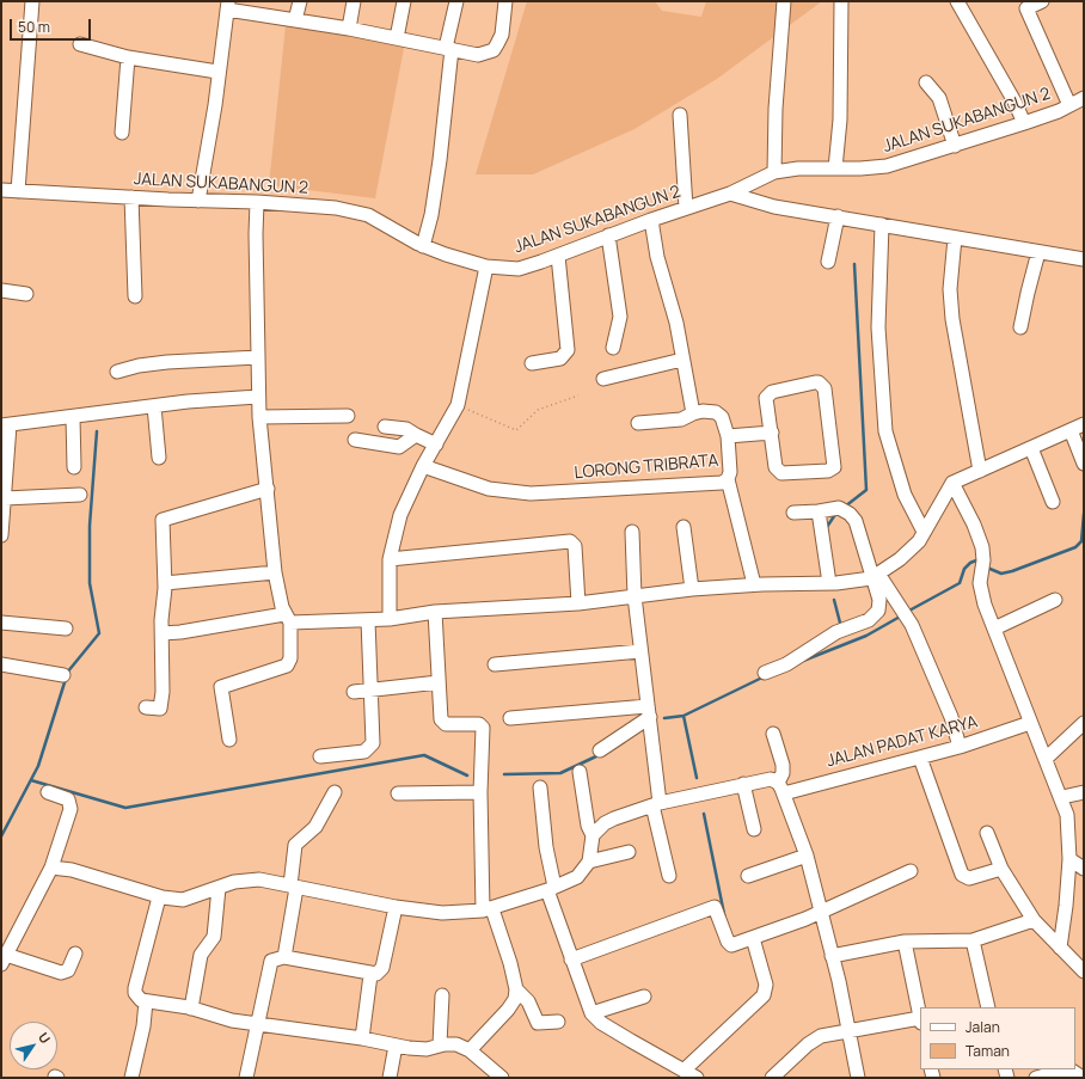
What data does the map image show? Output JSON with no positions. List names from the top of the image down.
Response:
{
  "streets": {
    "street": ["JALAN SUKABANGUN 2", "LORONG TRIBRATA", "JALAN PADAT KARYA"]
  },
  "legend": ["Jalan", "Taman"],
  "scale_bar": "50 m",
  "north": "top right"
}
